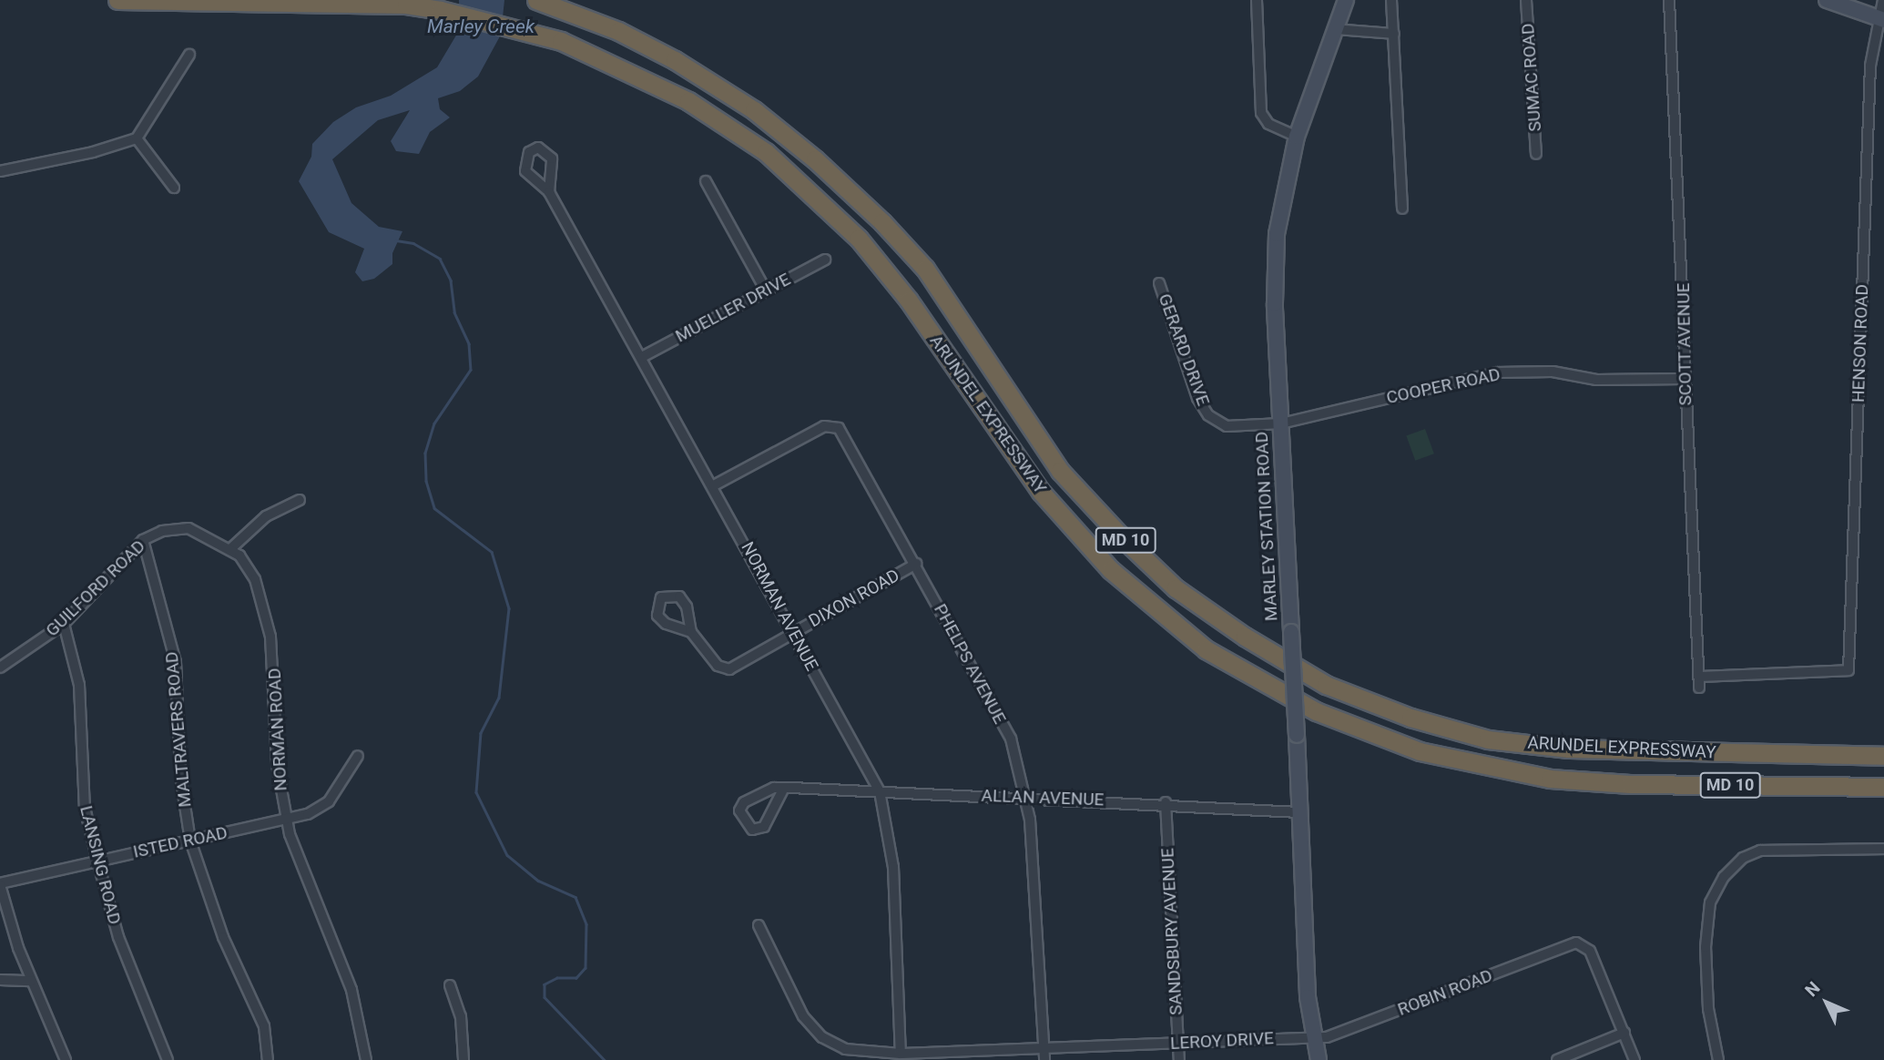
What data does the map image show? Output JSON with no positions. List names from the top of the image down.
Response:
{
  "streets": {
    "highway": ["ARUNDEL EXPRESSWAY", "MD 10"],
    "main road": ["MARLEY STATION ROAD"],
    "street": [
      "SUMAC ROAD",
      "MUELLER DRIVE",
      "HENSON ROAD",
      "SCOTT AVENUE",
      "GERARD DRIVE",
      "COOPER ROAD",
      "GUILFORD ROAD",
      "DIXON ROAD",
      "NORMAN AVENUE",
      "PHELPS AVENUE",
      "MALTRAVERS ROAD",
      "NORMAN ROAD",
      "ALLAN AVENUE",
      "ISTED ROAD",
      "LANSING ROAD",
      "SANDSBURY AVENUE",
      "ROBIN ROAD",
      "LEROY DRIVE"
    ]
  },
  "crossings": [
    ["MUELLER DRIVE", "NORMAN AVENUE"],
    ["HENSON ROAD", "SCOTT AVENUE"],
    ["SCOTT AVENUE", "COOPER ROAD"],
    ["GERARD DRIVE", "COOPER ROAD"],
    ["GERARD DRIVE", "MARLEY STATION ROAD"],
    ["COOPER ROAD", "MARLEY STATION ROAD"],
    ["MARLEY STATION ROAD", "ALLAN AVENUE"],
    ["MARLEY STATION ROAD", "ROBIN ROAD"],
    ["MARLEY STATION ROAD", "LEROY DRIVE"],
    ["GUILFORD ROAD", "MALTRAVERS ROAD"],
    ["GUILFORD ROAD", "NORMAN ROAD"],
    ["GUILFORD ROAD", "LANSING ROAD"],
    ["DIXON ROAD", "NORMAN AVENUE"],
    ["DIXON ROAD", "PHELPS AVENUE"],
    ["NORMAN AVENUE", "PHELPS AVENUE"],
    ["NORMAN AVENUE", "ALLAN AVENUE"],
    ["NORMAN AVENUE", "LEROY DRIVE"],
    ["PHELPS AVENUE", "ALLAN AVENUE"],
    ["PHELPS AVENUE", "LEROY DRIVE"],
    ["MALTRAVERS ROAD", "ISTED ROAD"],
    ["NORMAN ROAD", "ISTED ROAD"],
    ["ALLAN AVENUE", "SANDSBURY AVENUE"],
    ["ISTED ROAD", "LANSING ROAD"],
    ["SANDSBURY AVENUE", "LEROY DRIVE"],
    ["ROBIN ROAD", "LEROY DRIVE"]
  ],
  "water": ["Marley Creek"],
  "north": "top left"
}
